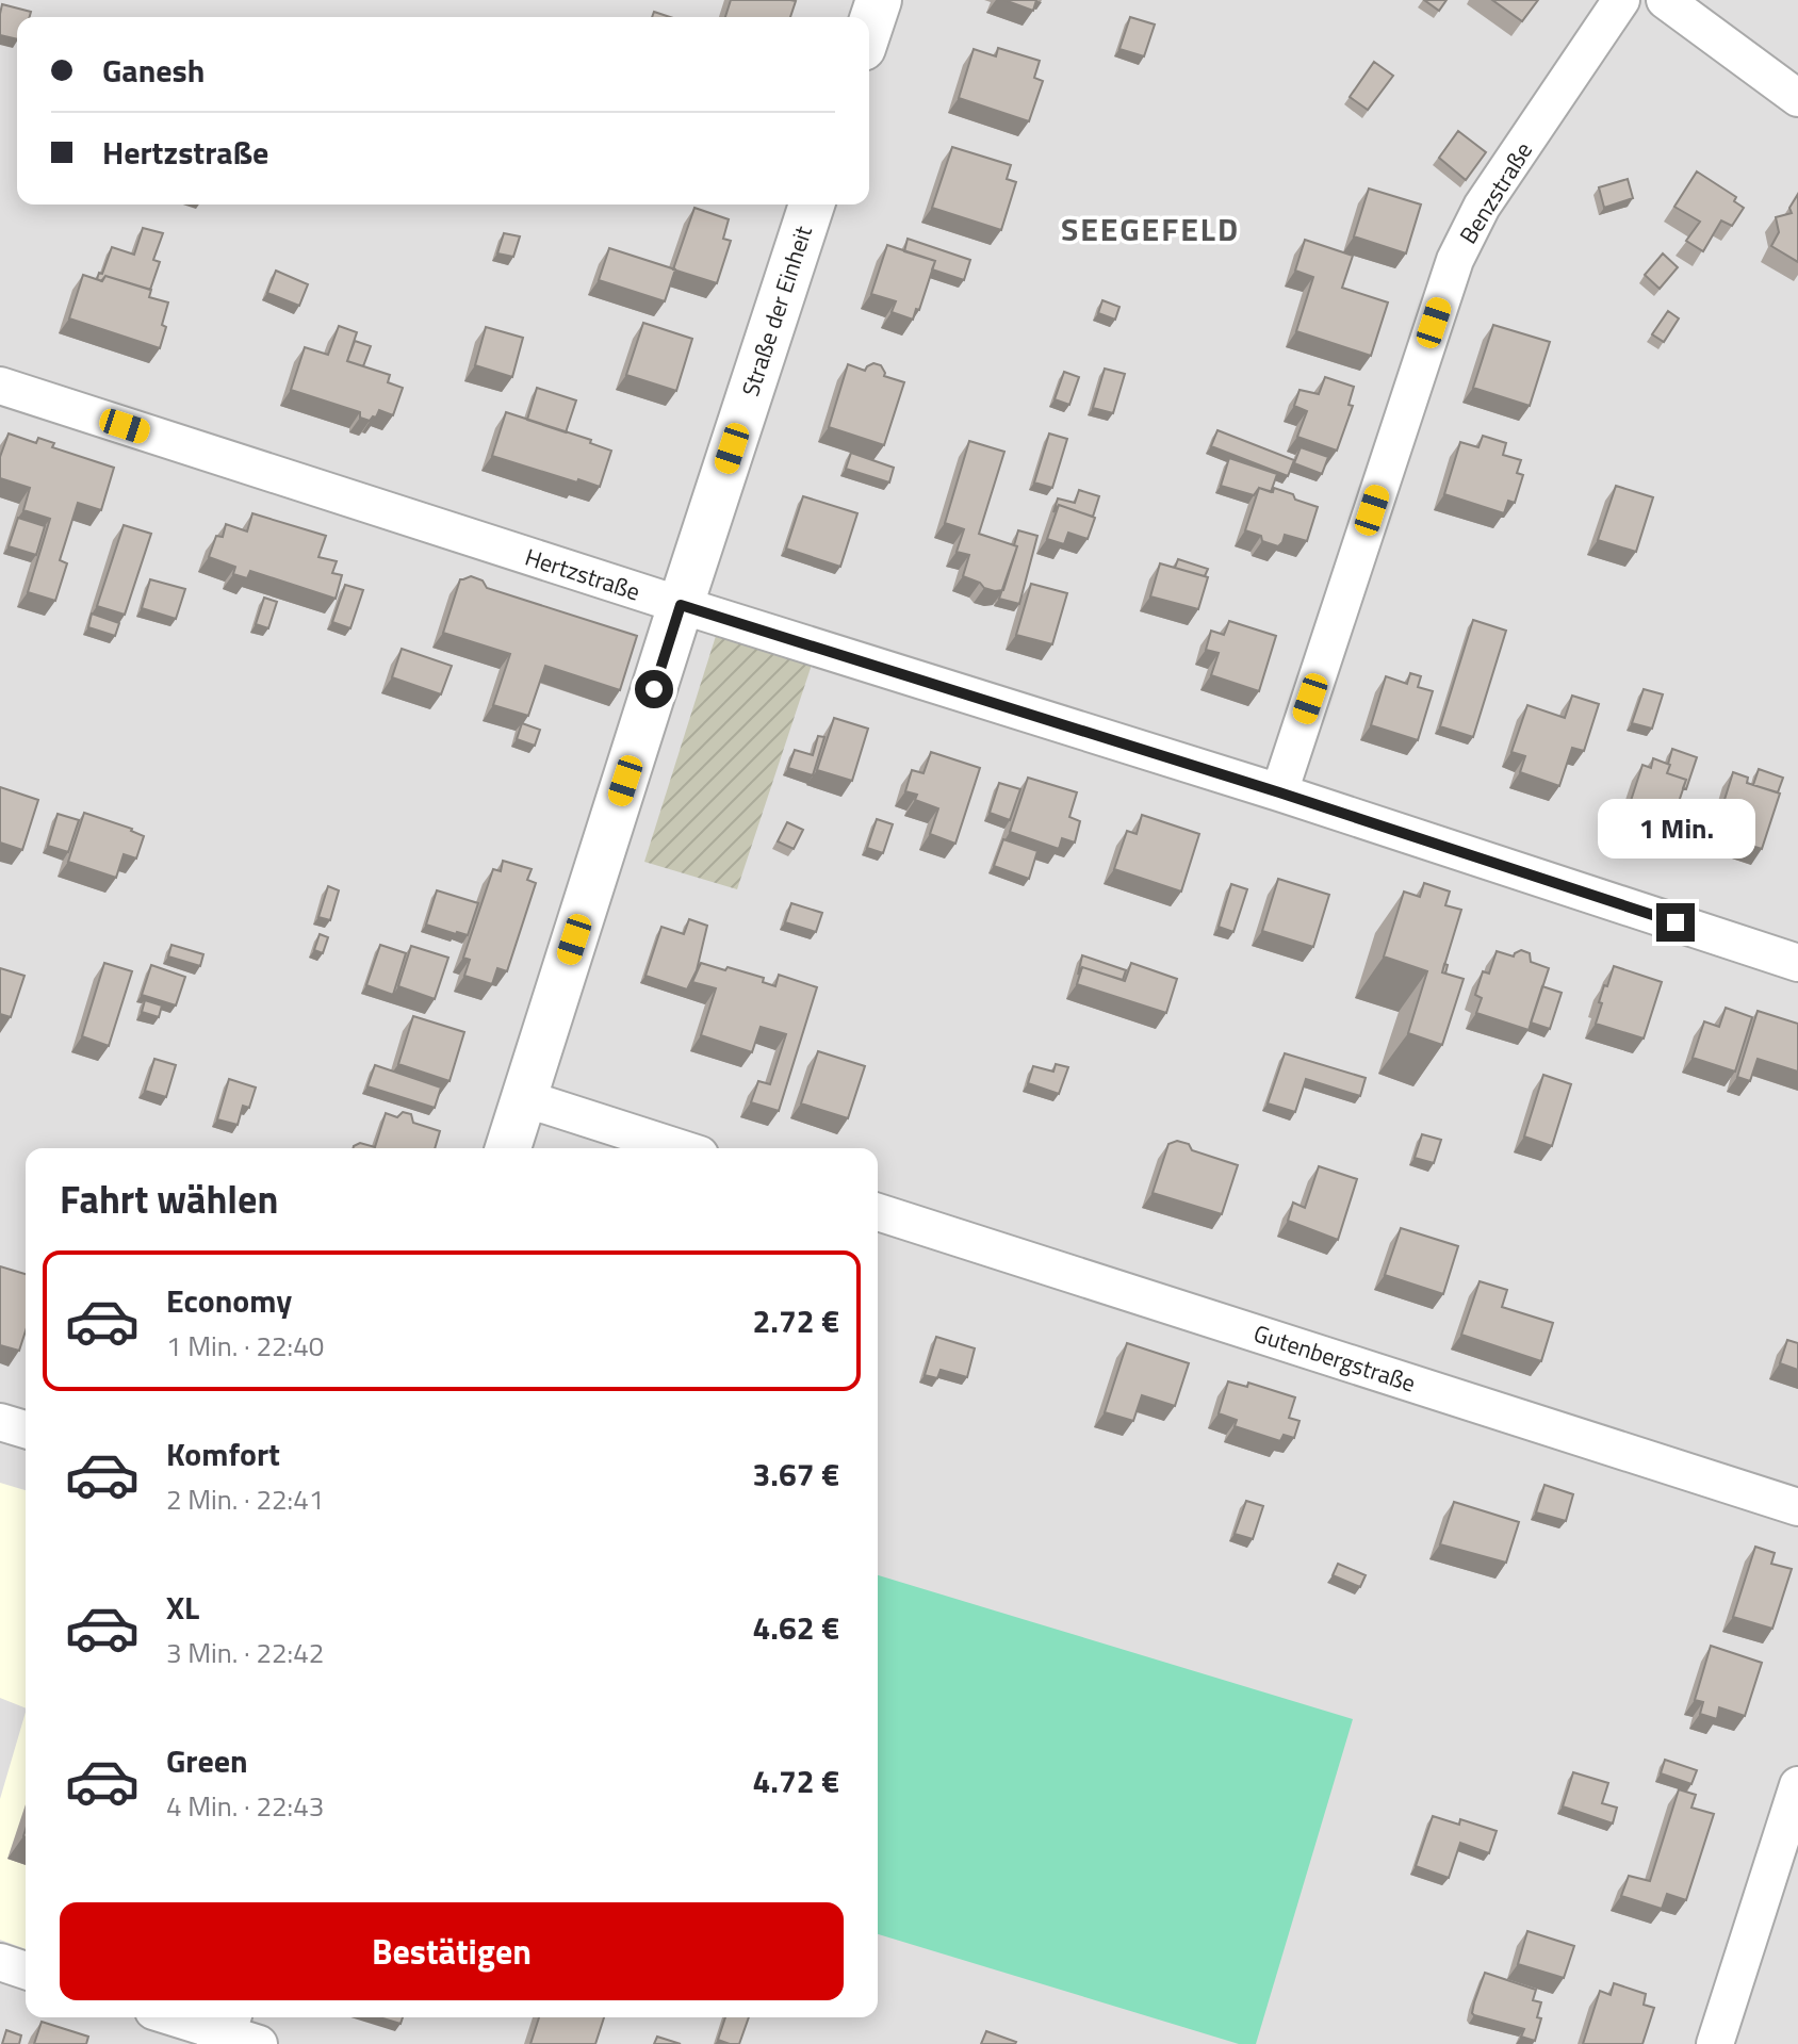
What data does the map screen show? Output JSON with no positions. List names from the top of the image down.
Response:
{
  "streets": {
    "street": [
      "Benzstraße",
      "Straße der Einheit",
      "Hertzstraße",
      "Gutenbergstraße"
    ]
  },
  "crossings": [
    ["Benzstraße", "Hertzstraße"],
    ["Straße der Einheit", "Hertzstraße"]
  ],
  "districts": ["SEEGEFELD"],
  "page": {
    "banner": ["Ganesh", "Hertzstraße"],
    "bubble": "1 Min.",
    "heading": "Fahrt wählen",
    "list": [
      {
        "name": "Economy",
        "note": "1 Min. · 22:40",
        "value": "2.72 €"
      },
      {
        "name": "Komfort",
        "note": "2 Min. · 22:41",
        "value": "3.67 €"
      },
      {
        "name": "XL",
        "note": "3 Min. · 22:42",
        "value": "4.62 €"
      },
      {
        "name": "Green",
        "note": "4 Min. · 22:43",
        "value": "4.72 €"
      }
    ],
    "buttons": "Bestätigen"
  }
}
